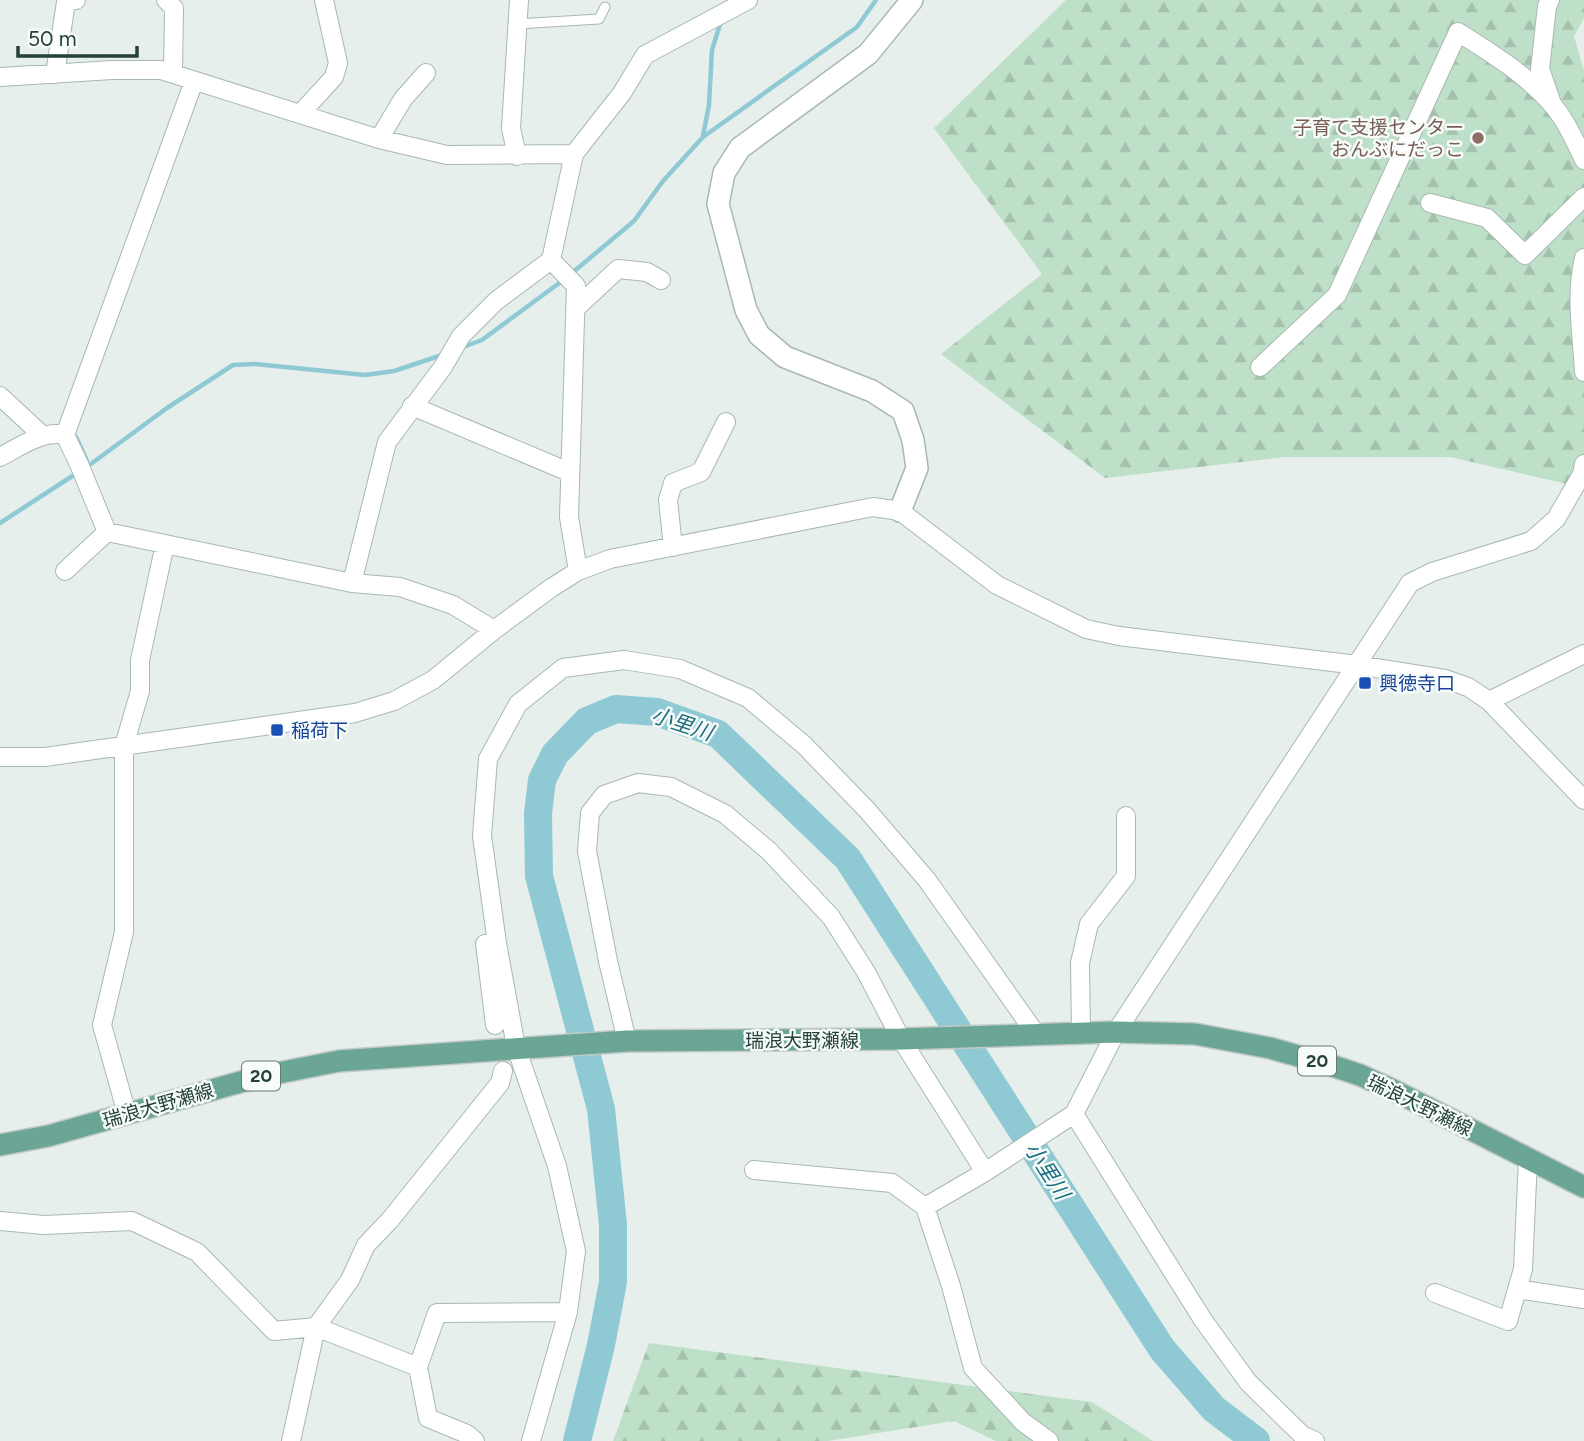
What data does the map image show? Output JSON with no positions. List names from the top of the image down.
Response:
{
  "streets": {
    "main road": ["瑞浪大野瀬線", "20"]
  },
  "water": ["小里川"],
  "places": {
    "other": ["子育て支援センター おんぶにだっこ"],
    "transit": ["興徳寺口", "稲荷下"]
  },
  "scale_bar": "50 m"
}
